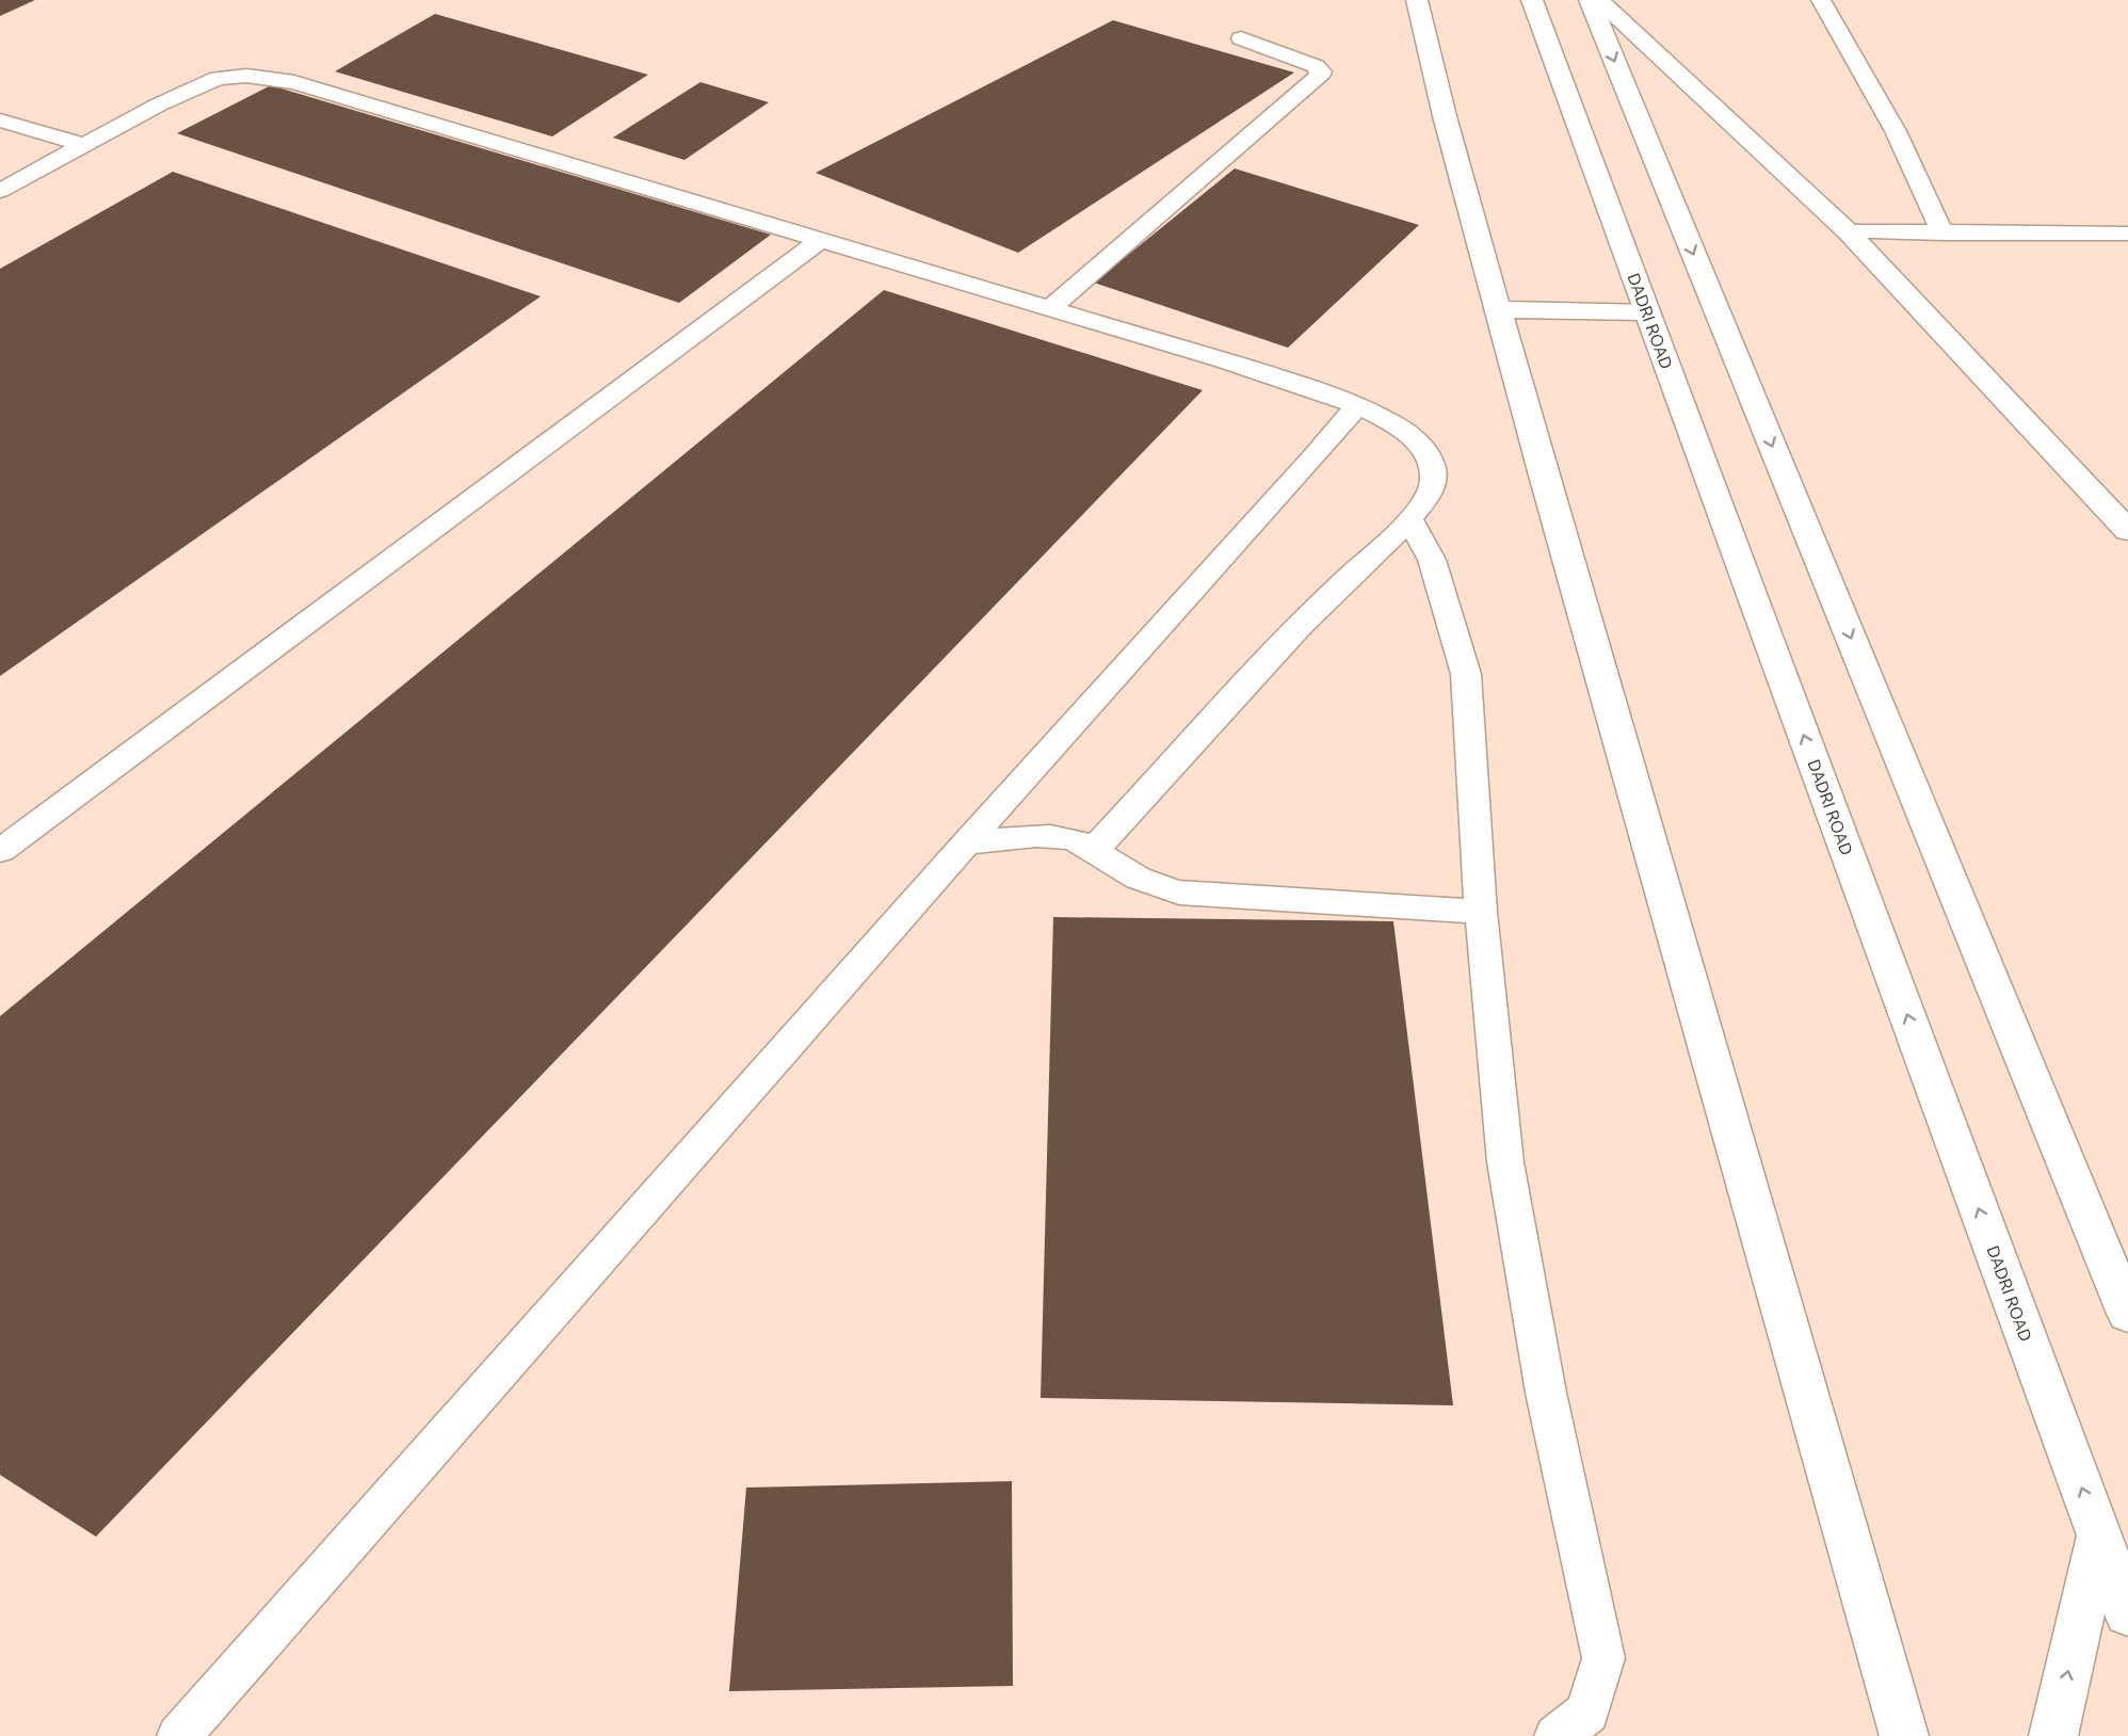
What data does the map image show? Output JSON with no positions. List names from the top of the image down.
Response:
{
  "streets": {
    "main road": ["DADRI ROAD"]
  }
}
